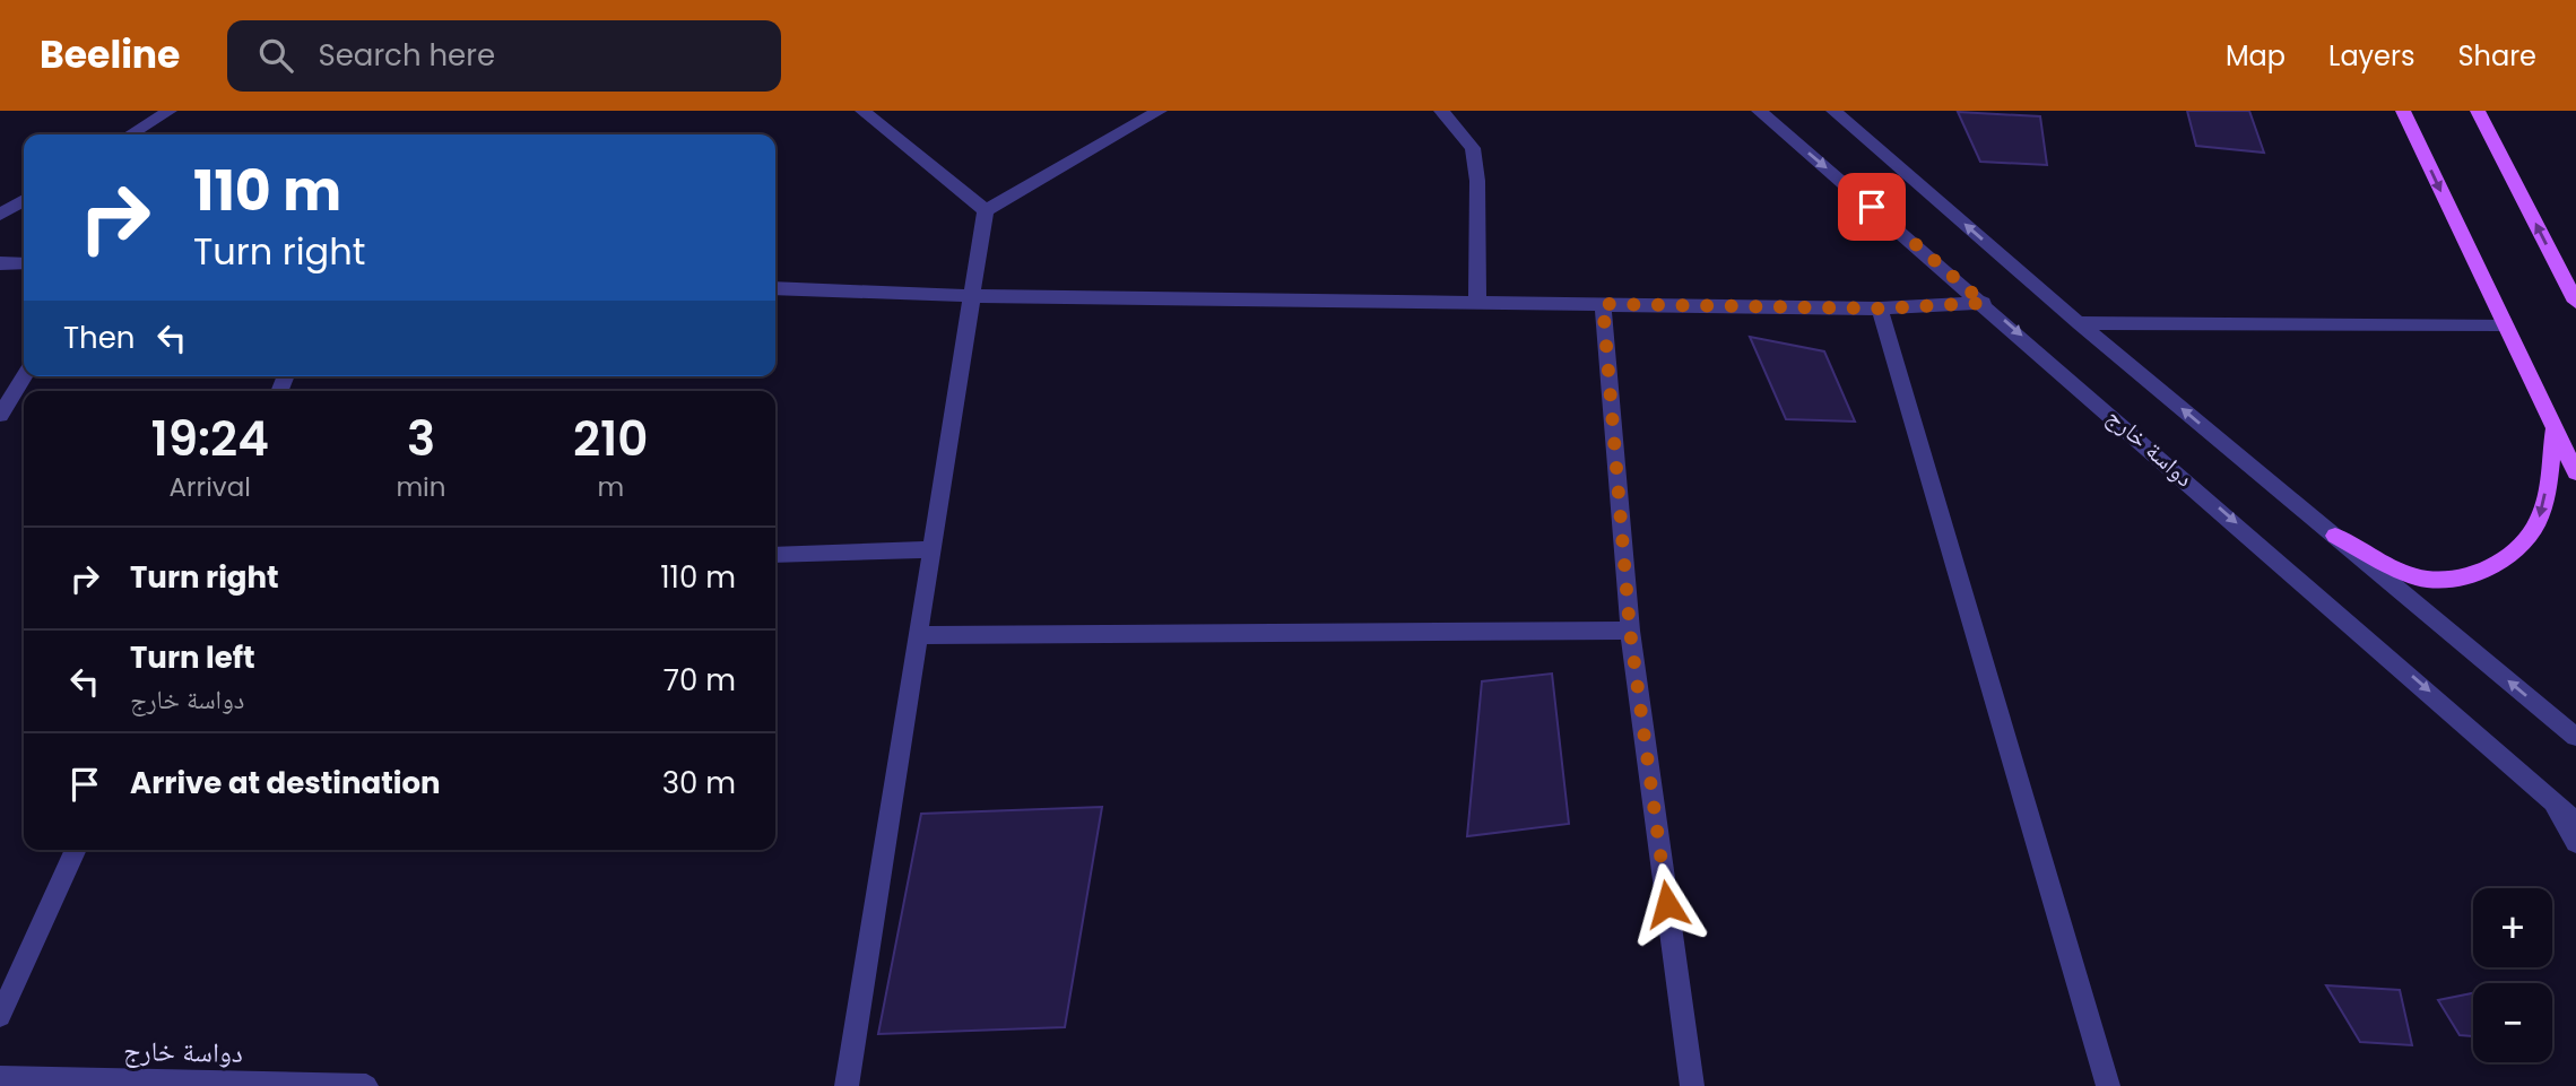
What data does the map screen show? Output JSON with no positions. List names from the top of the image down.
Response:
{
  "streets": {
    "street": ["دواسة خارج"]
  },
  "page": {
    "header": "Beeline",
    "search": "Search here",
    "nav": ["Map", "Layers", "Share"],
    "turn": ["110 m", "Turn right"],
    "then": "Then",
    "eta": [
      "19:24",
      "Arrival",
      "3",
      "min",
      "210",
      "m"
    ],
    "list": [
      {
        "name": "Turn right",
        "value": "110 m"
      },
      {
        "name": "Turn left",
        "note": "دواسة خارج",
        "value": "70 m"
      },
      {
        "name": "Arrive at destination",
        "value": "30 m"
      }
    ],
    "map_buttons": ["+", "−"]
  }
}
